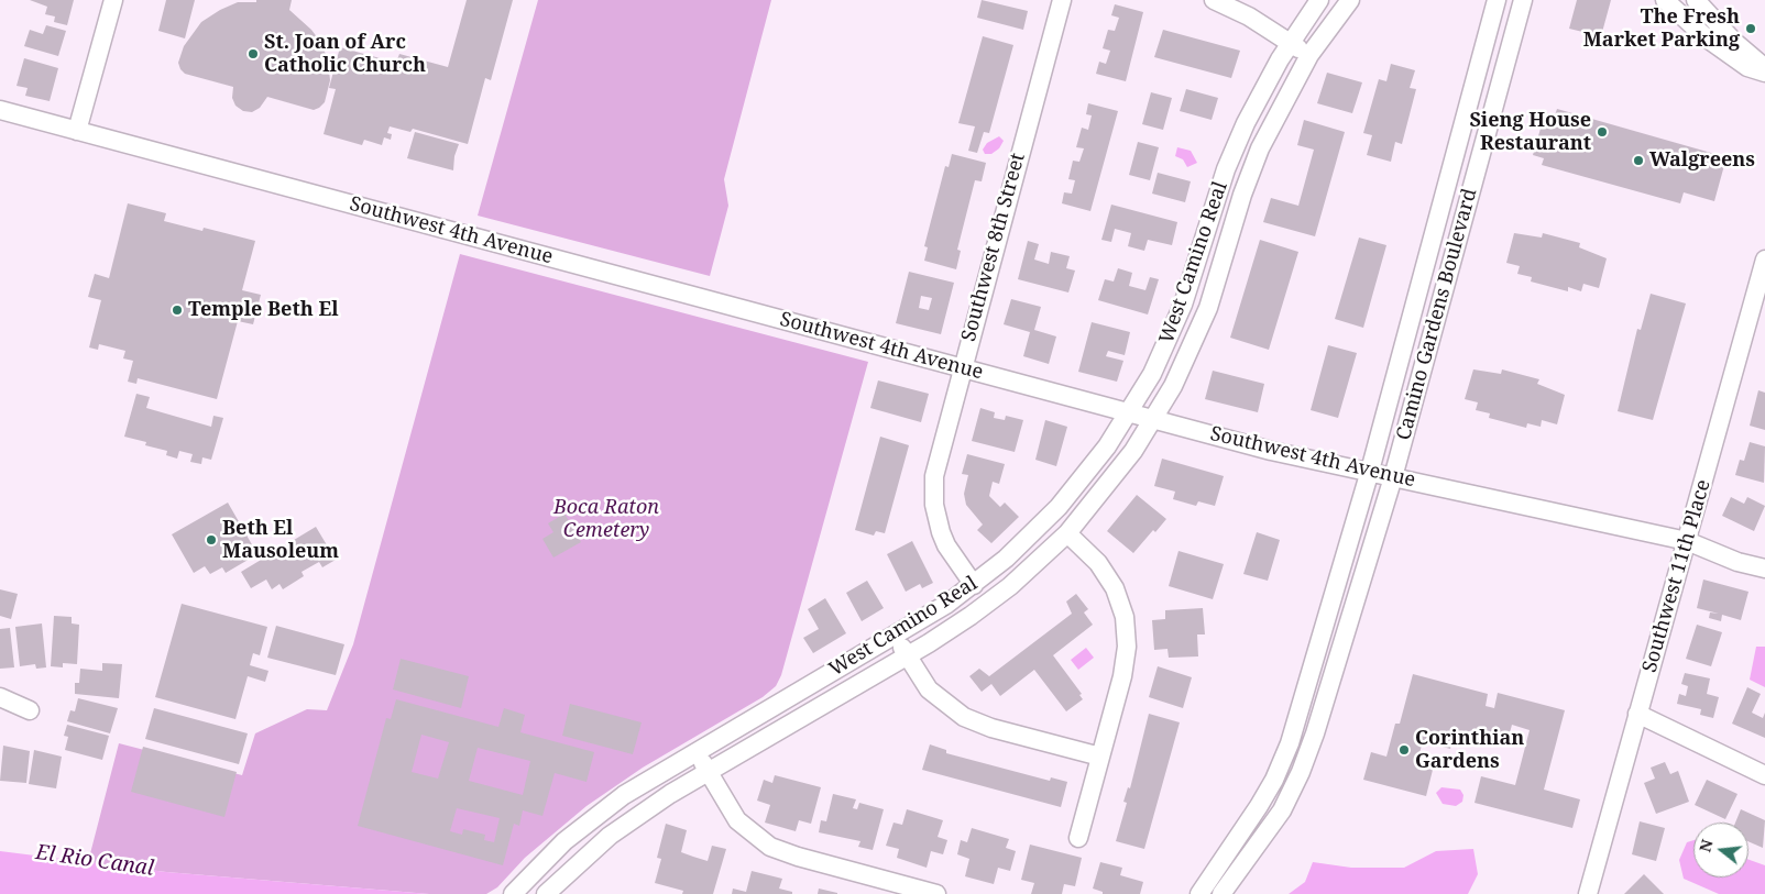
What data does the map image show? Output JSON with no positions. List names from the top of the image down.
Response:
{
  "streets": {
    "street": [
      "Southwest 4th Avenue",
      "Southwest 8th Street",
      "West Camino Real",
      "Camino Gardens Boulevard",
      "Southwest 11th Place"
    ]
  },
  "crossings": [
    ["Southwest 4th Avenue", "Southwest 8th Street"],
    ["Southwest 4th Avenue", "West Camino Real"],
    ["Southwest 4th Avenue", "Camino Gardens Boulevard"],
    ["Southwest 4th Avenue", "Southwest 11th Place"],
    ["Southwest 8th Street", "West Camino Real"]
  ],
  "water": ["El Rio Canal"],
  "parks": ["Boca Raton Cemetery"],
  "places": [
    "The Fresh Market Parking",
    "St. Joan of Arc Catholic Church",
    "Sieng House Restaurant",
    "Walgreens",
    "Temple Beth El",
    "Beth El Mausoleum",
    "Corinthian Gardens"
  ],
  "north": "left"
}
